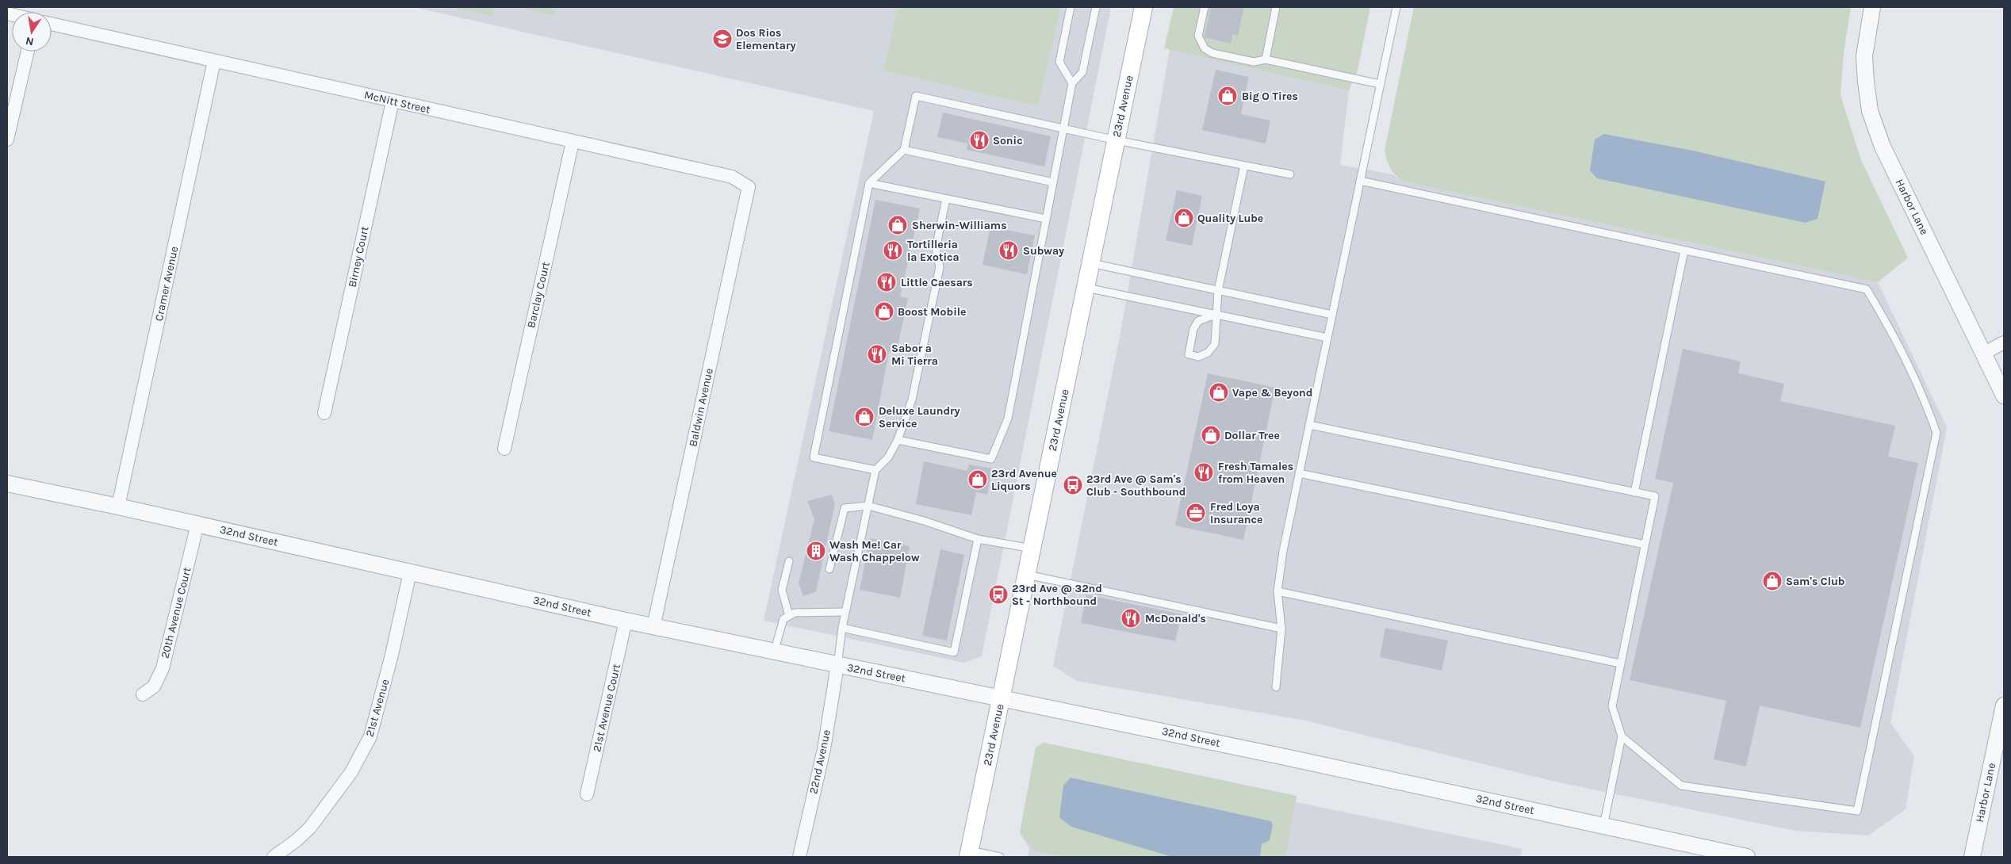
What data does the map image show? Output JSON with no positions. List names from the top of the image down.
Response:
{
  "streets": {
    "main road": ["23rd Avenue"],
    "street": [
      "McNitt Street",
      "Harbor Lane",
      "Birney Court",
      "Cramer Avenue",
      "Barclay Court",
      "Baldwin Avenue",
      "32nd Street",
      "20th Avenue Court",
      "21st Avenue",
      "21st Avenue Court",
      "22nd Avenue"
    ]
  },
  "crossings": [
    ["McNitt Street", "Birney Court"],
    ["McNitt Street", "Cramer Avenue"],
    ["McNitt Street", "Barclay Court"],
    ["McNitt Street", "Baldwin Avenue"],
    ["23rd Avenue", "32nd Street"],
    ["Cramer Avenue", "32nd Street"],
    ["Baldwin Avenue", "32nd Street"],
    ["32nd Street", "20th Avenue Court"],
    ["32nd Street", "21st Avenue"],
    ["32nd Street", "21st Avenue Court"],
    ["32nd Street", "22nd Avenue"]
  ],
  "places": {
    "school or university": ["Dos Rios Elementary"],
    "shop": [
      "Big O Tires",
      "Quality Lube",
      "Sherwin-Williams",
      "Boost Mobile",
      "Vape & Beyond",
      "Deluxe Laundry Service",
      "Dollar Tree",
      "23rd Avenue Liquors",
      "Sam's Club"
    ],
    "restaurant": [
      "Sonic",
      "Tortilleria la Exotica",
      "Subway",
      "Little Caesars",
      "Sabor a Mi Tierra",
      "Fresh Tamales from Heaven",
      "McDonald's"
    ],
    "bus stop": ["23rd Ave @ Sam's Club - Southbound", "23rd Ave @ 32nd St - Northbound"],
    "office": ["Fred Loya Insurance"],
    "building": ["Wash Me! Car Wash Chappelow"]
  },
  "north": "bottom"
}
